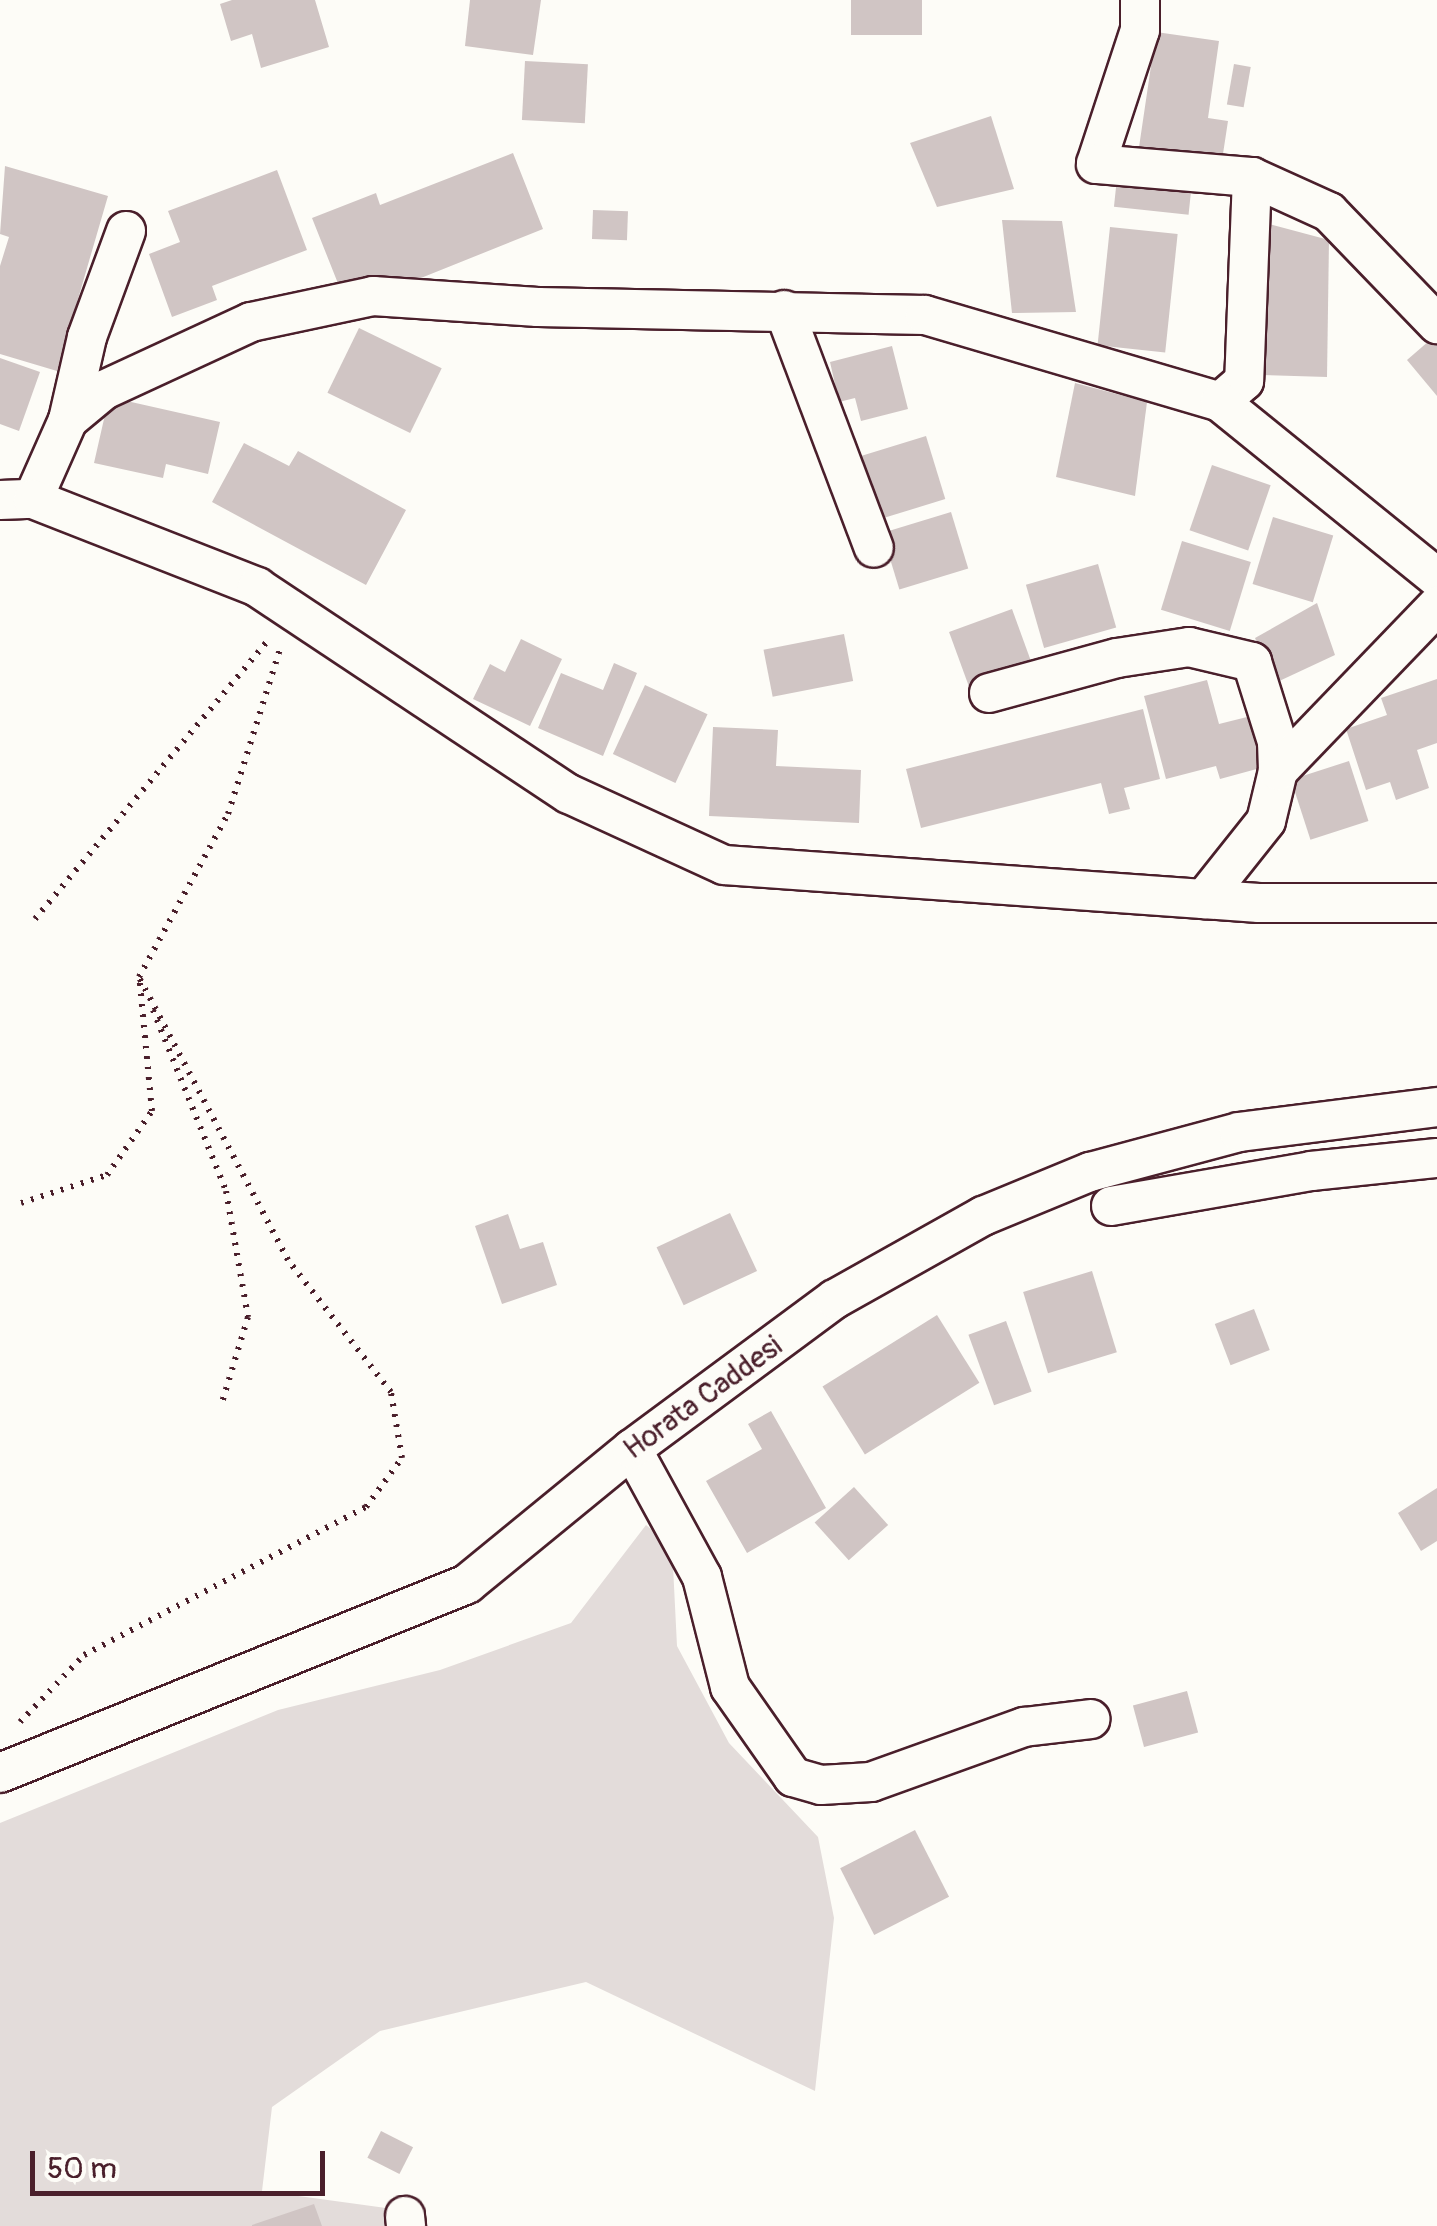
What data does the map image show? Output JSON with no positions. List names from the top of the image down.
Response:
{
  "streets": {
    "street": ["Horata Caddesi"]
  },
  "scale_bar": "50 m"
}
